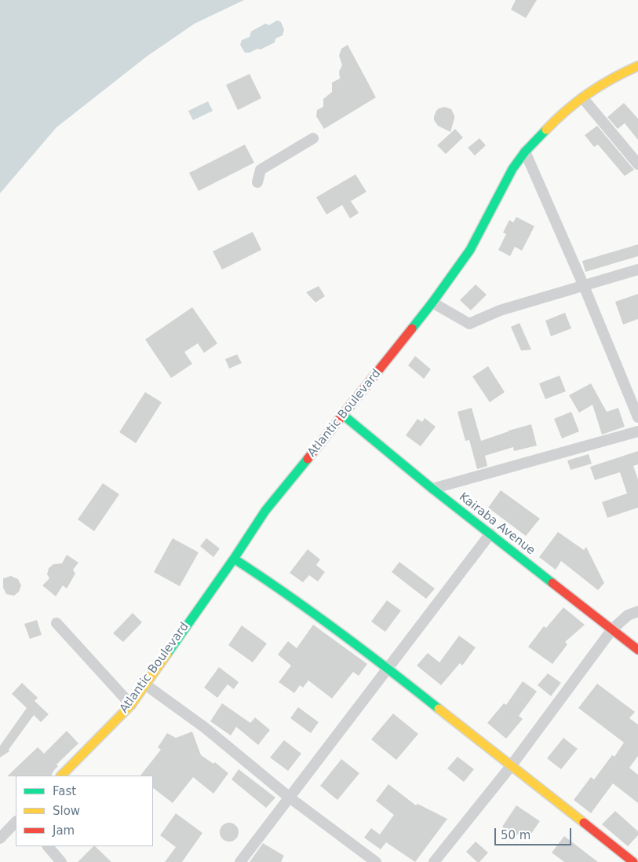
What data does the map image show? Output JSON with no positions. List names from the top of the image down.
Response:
{
  "streets": {
    "street": ["Atlantic Boulevard", "Kairaba Avenue"]
  },
  "crossings": [
    ["Atlantic Boulevard", "Kairaba Avenue"]
  ],
  "legend": ["Fast", "Slow", "Jam"],
  "scale_bar": "50 m"
}
